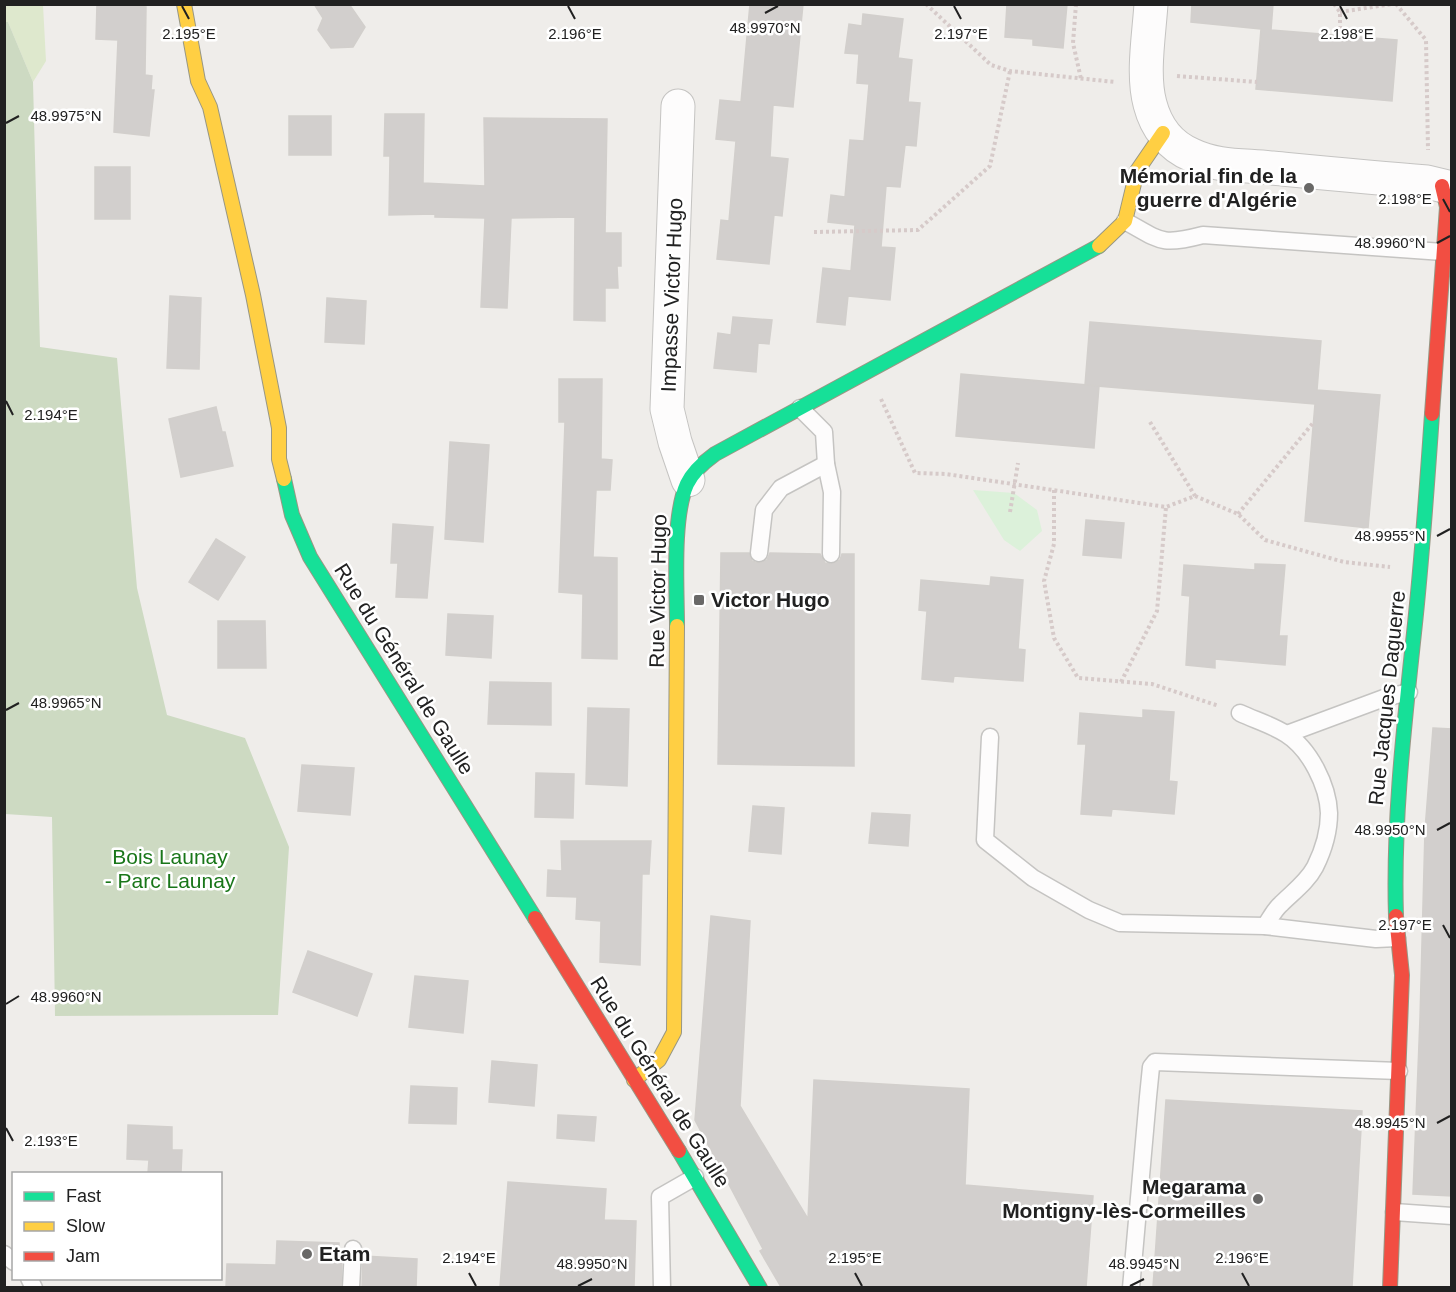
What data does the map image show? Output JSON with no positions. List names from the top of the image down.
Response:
{
  "streets": {
    "street": [
      "Impasse Victor Hugo",
      "Rue Victor Hugo",
      "Rue du Général de Gaulle",
      "Rue Jacques Daguerre"
    ]
  },
  "crossings": [
    ["Impasse Victor Hugo", "Rue Victor Hugo"],
    ["Rue Victor Hugo", "Rue du Général de Gaulle"]
  ],
  "parks": ["Bois Launay - Parc Launay"],
  "places": {
    "other": ["Mémorial fin de la guerre d'Algérie", "Megarama Montigny-lès-Cormeilles", "Etam"],
    "transit": ["Victor Hugo"]
  },
  "legend": ["Fast", "Slow", "Jam"],
  "coordinates": [
    "48.9970°N",
    "2.195°E",
    "2.196°E",
    "2.197°E",
    "2.198°E",
    "48.9975°N",
    "48.9960°N",
    "2.194°E",
    "48.9955°N",
    "48.9965°N",
    "48.9950°N",
    "48.9945°N",
    "2.193°E"
  ]
}
